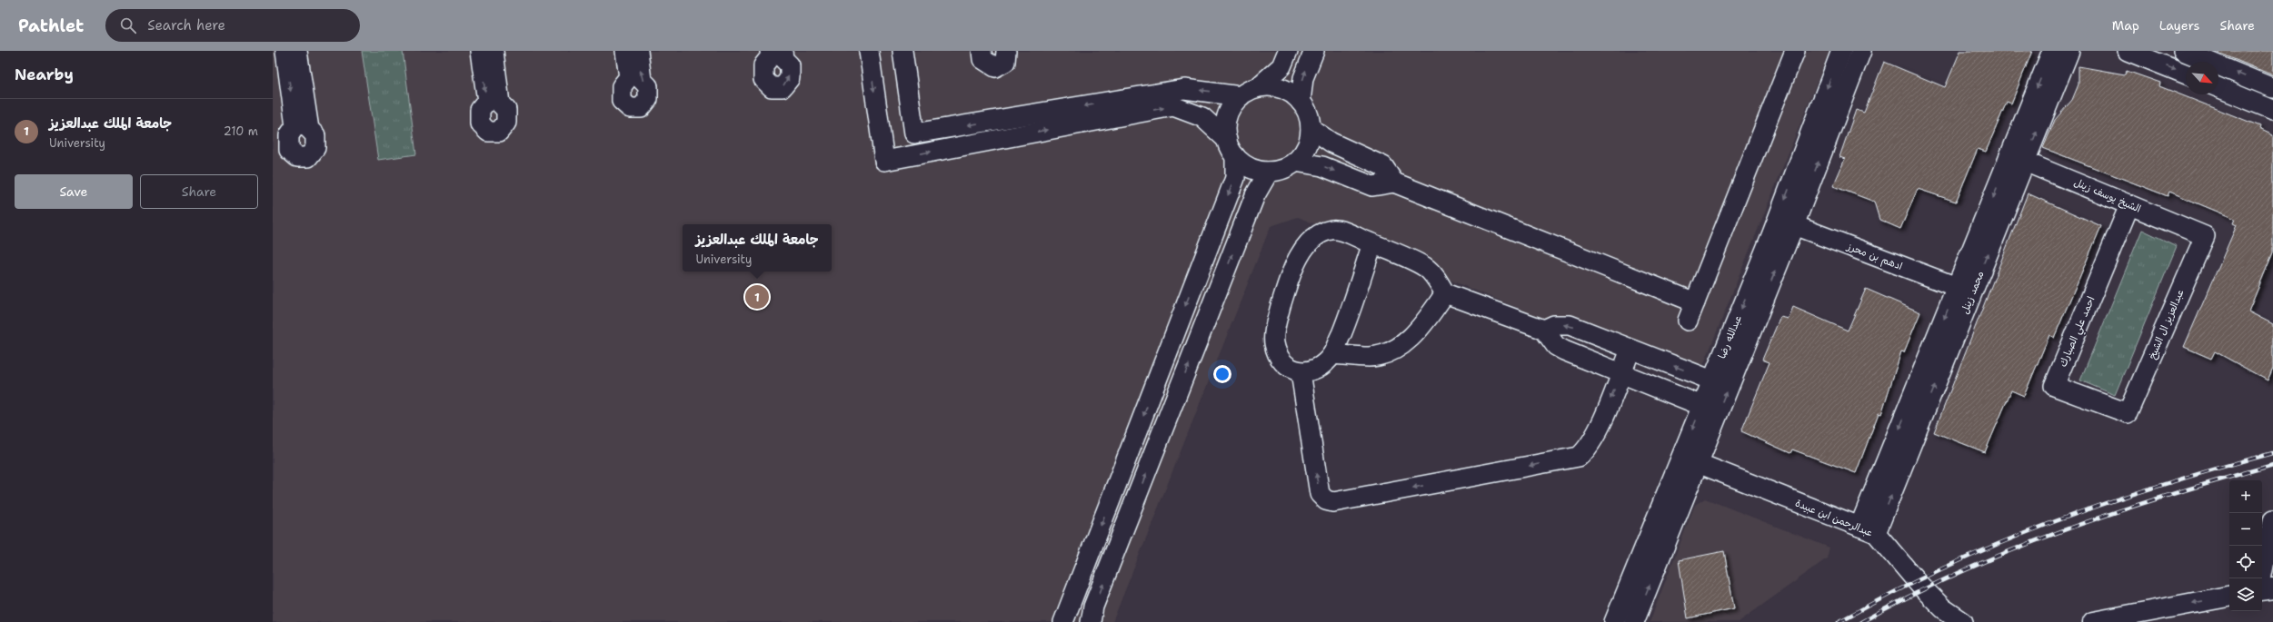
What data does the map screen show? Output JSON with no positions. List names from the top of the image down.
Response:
{
  "streets": {
    "street": [
      "الشيخ يوسف زينل",
      "ادهم بن محرز",
      "محمد زينل",
      "عبدالعزيز ال الشيخ",
      "احمد علي الصبارك",
      "عبدالله رضا",
      "عبدالرحمن ابن عبيدة"
    ]
  },
  "crossings": [
    ["الشيخ يوسف زينل", "محمد زينل"],
    ["الشيخ يوسف زينل", "عبدالعزيز ال الشيخ"],
    ["الشيخ يوسف زينل", "احمد علي الصبارك"],
    ["ادهم بن محرز", "محمد زينل"],
    ["ادهم بن محرز", "عبدالله رضا"],
    ["محمد زينل", "عبدالرحمن ابن عبيدة"],
    ["عبدالعزيز ال الشيخ", "احمد علي الصبارك"],
    ["عبدالله رضا", "عبدالرحمن ابن عبيدة"]
  ],
  "north": "bottom right",
  "page": {
    "header": "Pathlet",
    "search": "Search here",
    "nav": ["Map", "Layers", "Share"],
    "heading": "Nearby",
    "list": [
      {
        "mark": "1",
        "name": "جامعة الملك عبدالعزيز",
        "note": "University",
        "value": "210 m"
      }
    ],
    "buttons": ["Save", "Share"],
    "popup": ["جامعة الملك عبدالعزيز", "University"],
    "pins": "1",
    "map_buttons": ["+", "−"]
  }
}
